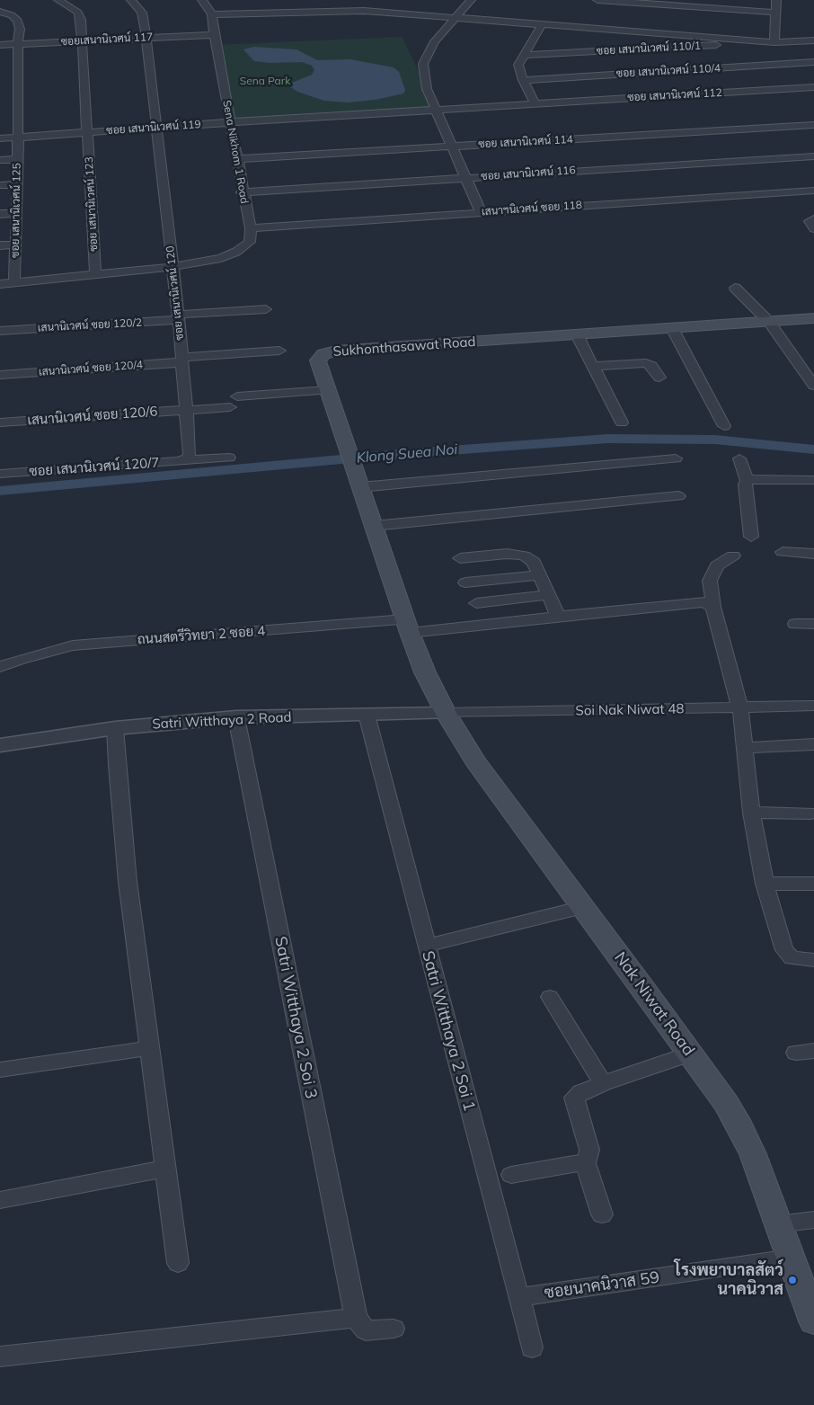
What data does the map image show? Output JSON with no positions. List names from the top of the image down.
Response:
{
  "streets": {
    "main road": ["Sukhonthasawat Road", "Nak Niwat Road"],
    "street": [
      "ซอยเสนานิเวศน์ 117",
      "ซอย เสนานิเวศน์ 110/1",
      "ซอย เสนานิเวศน์ 110/4",
      "ซอย เสนานิเวศน์ 112",
      "ซอย เสนานิเวศน์ 119",
      "ซอย เสนานิเวศน์ 114",
      "Sena Nikhom 1 Road",
      "ซอย เสนานิเวศน์ 116",
      "ซอย เสนานิเวศน์ 123",
      "เสนาฯนิเวศน์ ซอย 118",
      "ซอย เสนานิเวศน์ 125",
      "ซอย เสนานิเวศน์ 120",
      "เสนานิเวศน์ ซอย 120/2",
      "เสนานิเวศน์ ซอย 120/4",
      "เสนานิเวศน์ ซอย 120/6",
      "ซอย เสนานิเวศน์ 120/7",
      "ถนนสตรีวิทยา 2 ซอย 4",
      "Soi Nak Niwat 48",
      "Satri Witthaya 2 Road",
      "Satri Witthaya 2 Soi 3",
      "Satri Witthaya 2 Soi 1",
      "ซอยนาคนิวาส 59"
    ]
  },
  "crossings": [
    ["ซอยเสนานิเวศน์ 117", "Sena Nikhom 1 Road"],
    ["ซอยเสนานิเวศน์ 117", "ซอย เสนานิเวศน์ 123"],
    ["ซอยเสนานิเวศน์ 117", "ซอย เสนานิเวศน์ 125"],
    ["ซอยเสนานิเวศน์ 117", "ซอย เสนานิเวศน์ 120"],
    ["ซอย เสนานิเวศน์ 112", "ซอย เสนานิเวศน์ 119"],
    ["ซอย เสนานิเวศน์ 119", "Sena Nikhom 1 Road"],
    ["ซอย เสนานิเวศน์ 119", "ซอย เสนานิเวศน์ 123"],
    ["ซอย เสนานิเวศน์ 119", "ซอย เสนานิเวศน์ 125"],
    ["ซอย เสนานิเวศน์ 119", "ซอย เสนานิเวศน์ 120"],
    ["ซอย เสนานิเวศน์ 114", "Sena Nikhom 1 Road"],
    ["Sena Nikhom 1 Road", "ซอย เสนานิเวศน์ 116"],
    ["Sena Nikhom 1 Road", "เสนาฯนิเวศน์ ซอย 118"],
    ["ซอย เสนานิเวศน์ 120", "เสนานิเวศน์ ซอย 120/2"],
    ["ซอย เสนานิเวศน์ 120", "เสนานิเวศน์ ซอย 120/4"],
    ["ซอย เสนานิเวศน์ 120", "เสนานิเวศน์ ซอย 120/6"],
    ["ซอย เสนานิเวศน์ 120", "ซอย เสนานิเวศน์ 120/7"],
    ["Sukhonthasawat Road", "เสนานิเวศน์ ซอย 120/6"],
    ["Sukhonthasawat Road", "ถนนสตรีวิทยา 2 ซอย 4"],
    ["Sukhonthasawat Road", "Soi Nak Niwat 48"],
    ["Sukhonthasawat Road", "Satri Witthaya 2 Road"],
    ["Sukhonthasawat Road", "Nak Niwat Road"],
    ["Soi Nak Niwat 48", "Satri Witthaya 2 Road"],
    ["Soi Nak Niwat 48", "Nak Niwat Road"],
    ["Satri Witthaya 2 Road", "Nak Niwat Road"],
    ["Satri Witthaya 2 Road", "Satri Witthaya 2 Soi 3"],
    ["Satri Witthaya 2 Road", "Satri Witthaya 2 Soi 1"],
    ["Nak Niwat Road", "ซอยนาคนิวาส 59"],
    ["Satri Witthaya 2 Soi 1", "ซอยนาคนิวาส 59"]
  ],
  "water": ["Klong Suea Noi"],
  "parks": ["Sena Park"],
  "places": ["โรงพยาบาลสัตว์ นาคนิวาส"]
}
